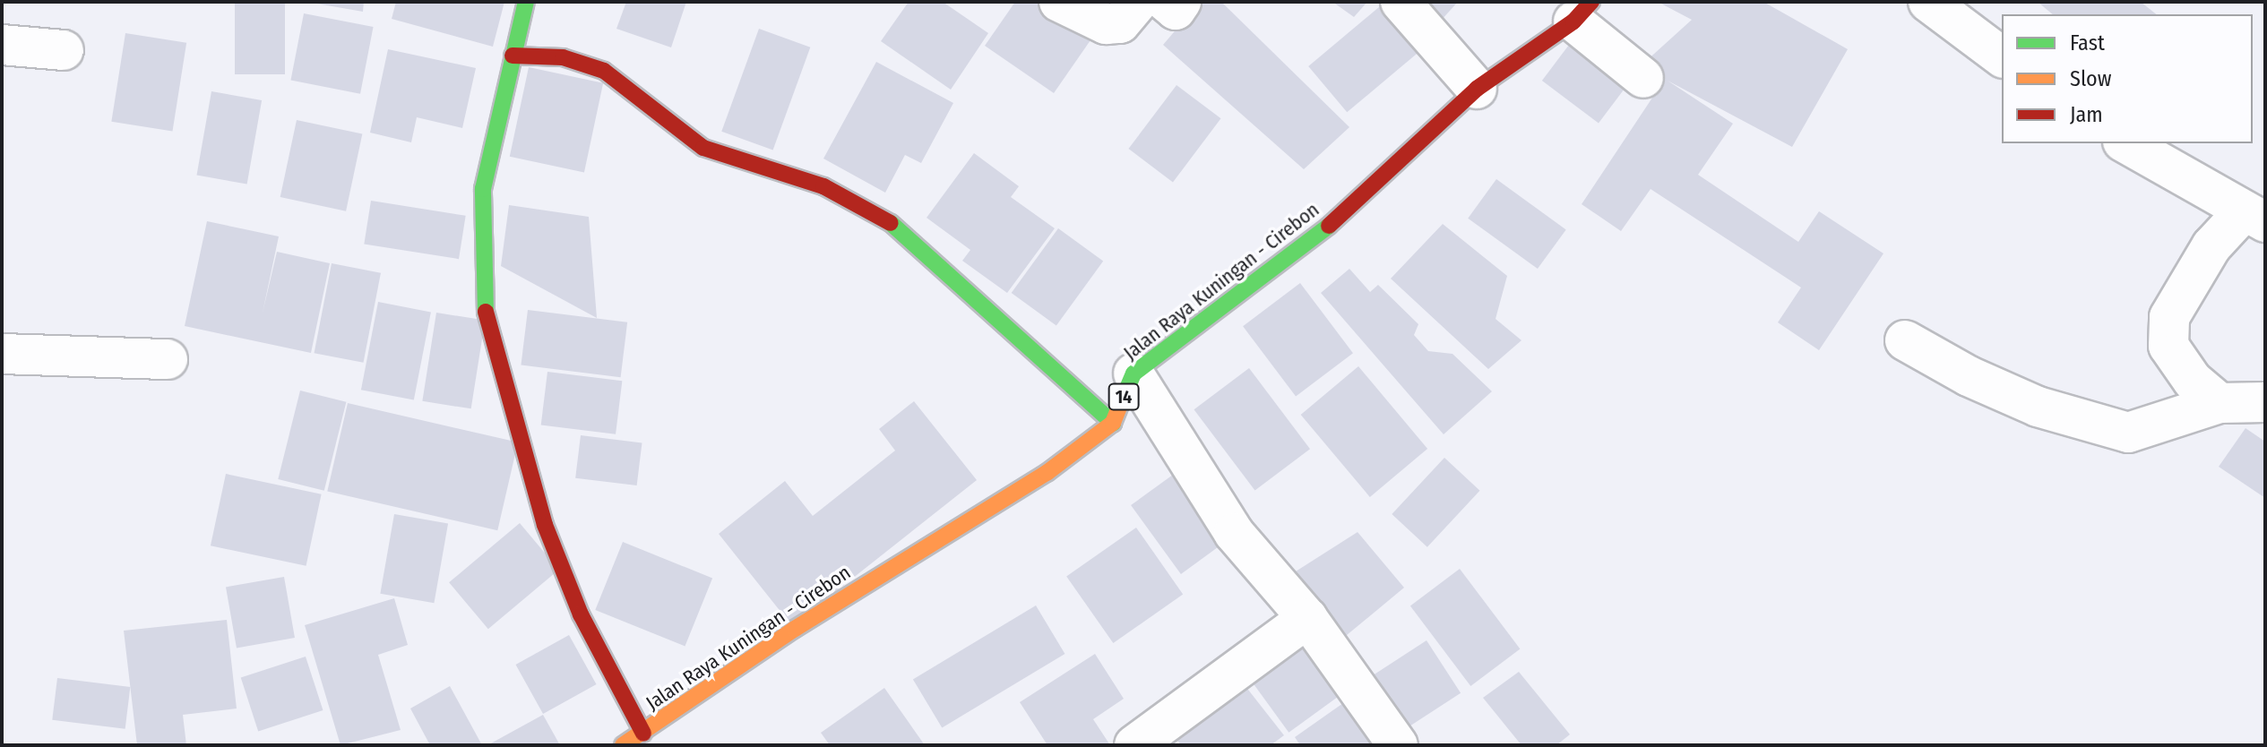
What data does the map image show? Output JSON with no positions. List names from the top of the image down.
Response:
{
  "streets": {
    "main road": ["Jalan Raya Kuningan - Cirebon", "14"]
  },
  "legend": ["Fast", "Slow", "Jam"]
}
